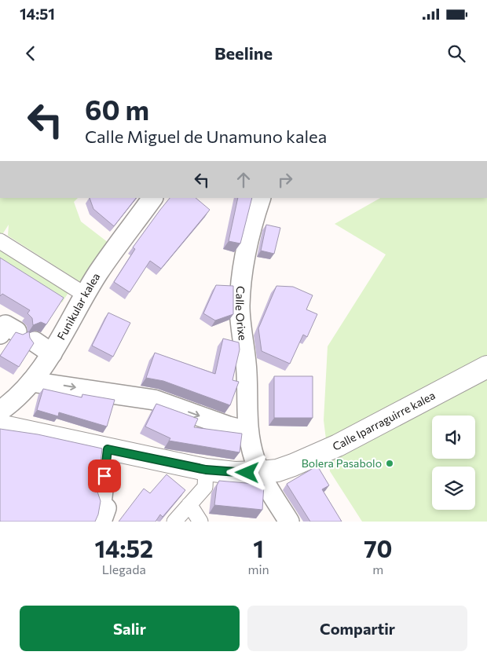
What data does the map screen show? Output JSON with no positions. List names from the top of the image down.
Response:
{
  "streets": {
    "street": ["Funikular kalea", "Calle Orixe", "Calle Iparraguirre kalea"]
  },
  "crossings": [
    ["Calle Orixe", "Calle Iparraguirre kalea"]
  ],
  "places": ["Bolera Pasabolo"],
  "page": {
    "status": "14:51",
    "header": "Beeline",
    "turn": ["60 m", "Calle Miguel de Unamuno kalea"],
    "eta": [
      "14:52",
      "Llegada",
      "1",
      "min",
      "70",
      "m"
    ],
    "buttons": ["Salir", "Compartir"]
  }
}
